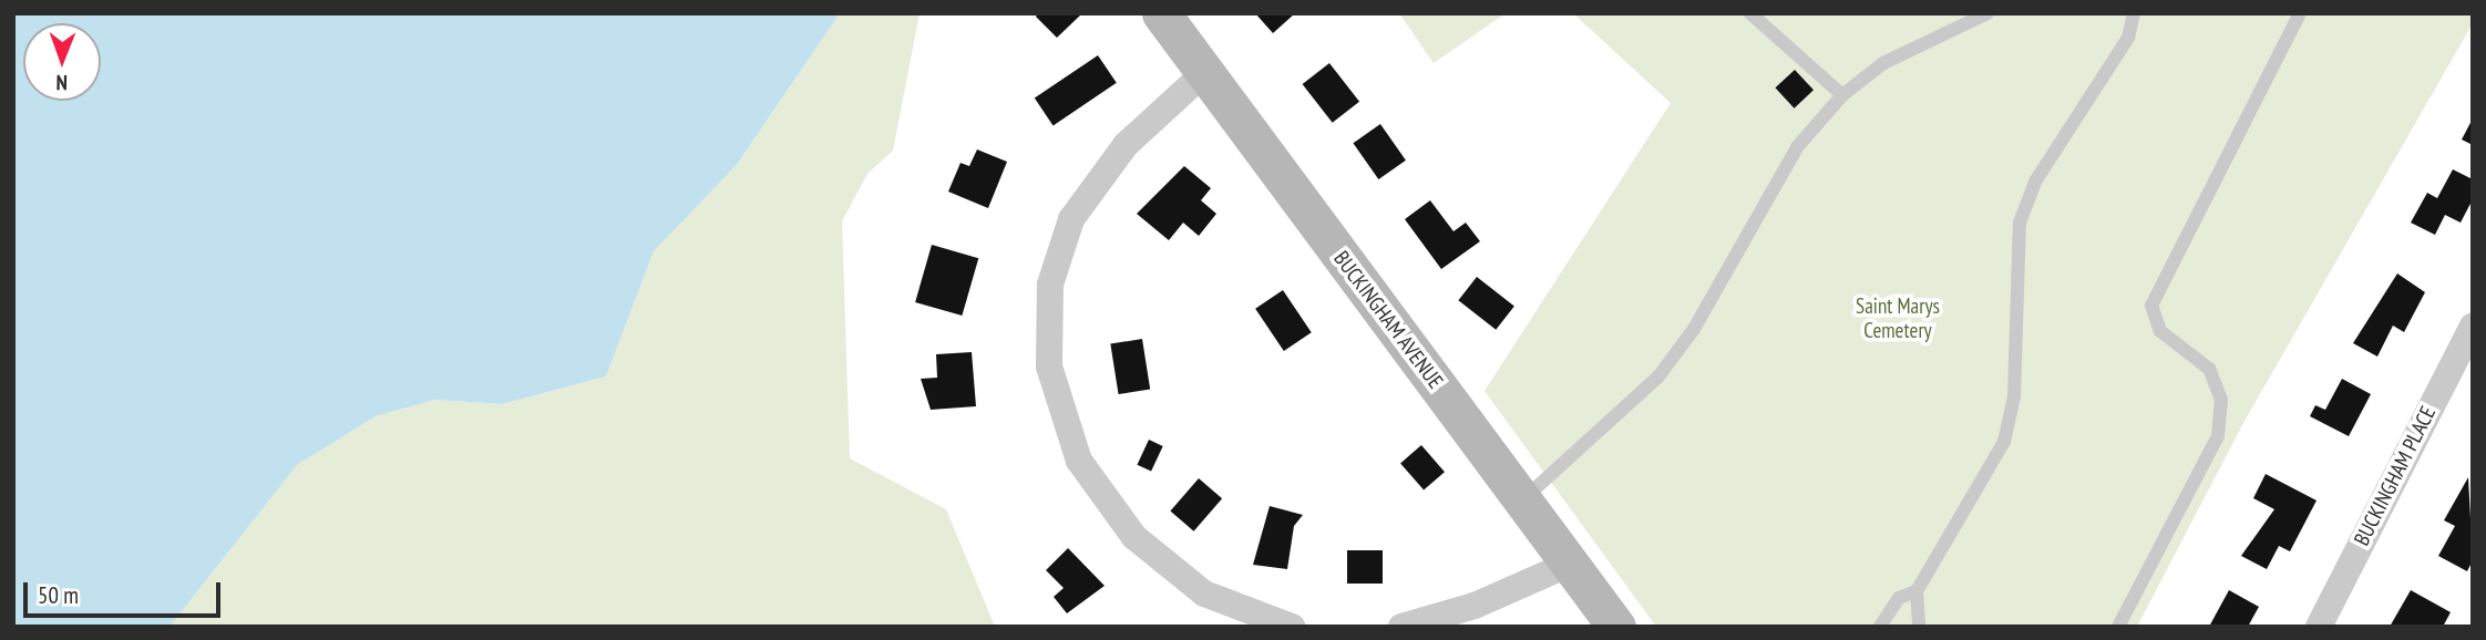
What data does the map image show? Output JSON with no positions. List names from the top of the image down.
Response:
{
  "streets": {
    "main road": ["BUCKINGHAM AVENUE"],
    "street": ["BUCKINGHAM PLACE"]
  },
  "parks": ["Saint Marys Cemetery"],
  "scale_bar": "50 m",
  "north": "bottom"
}
